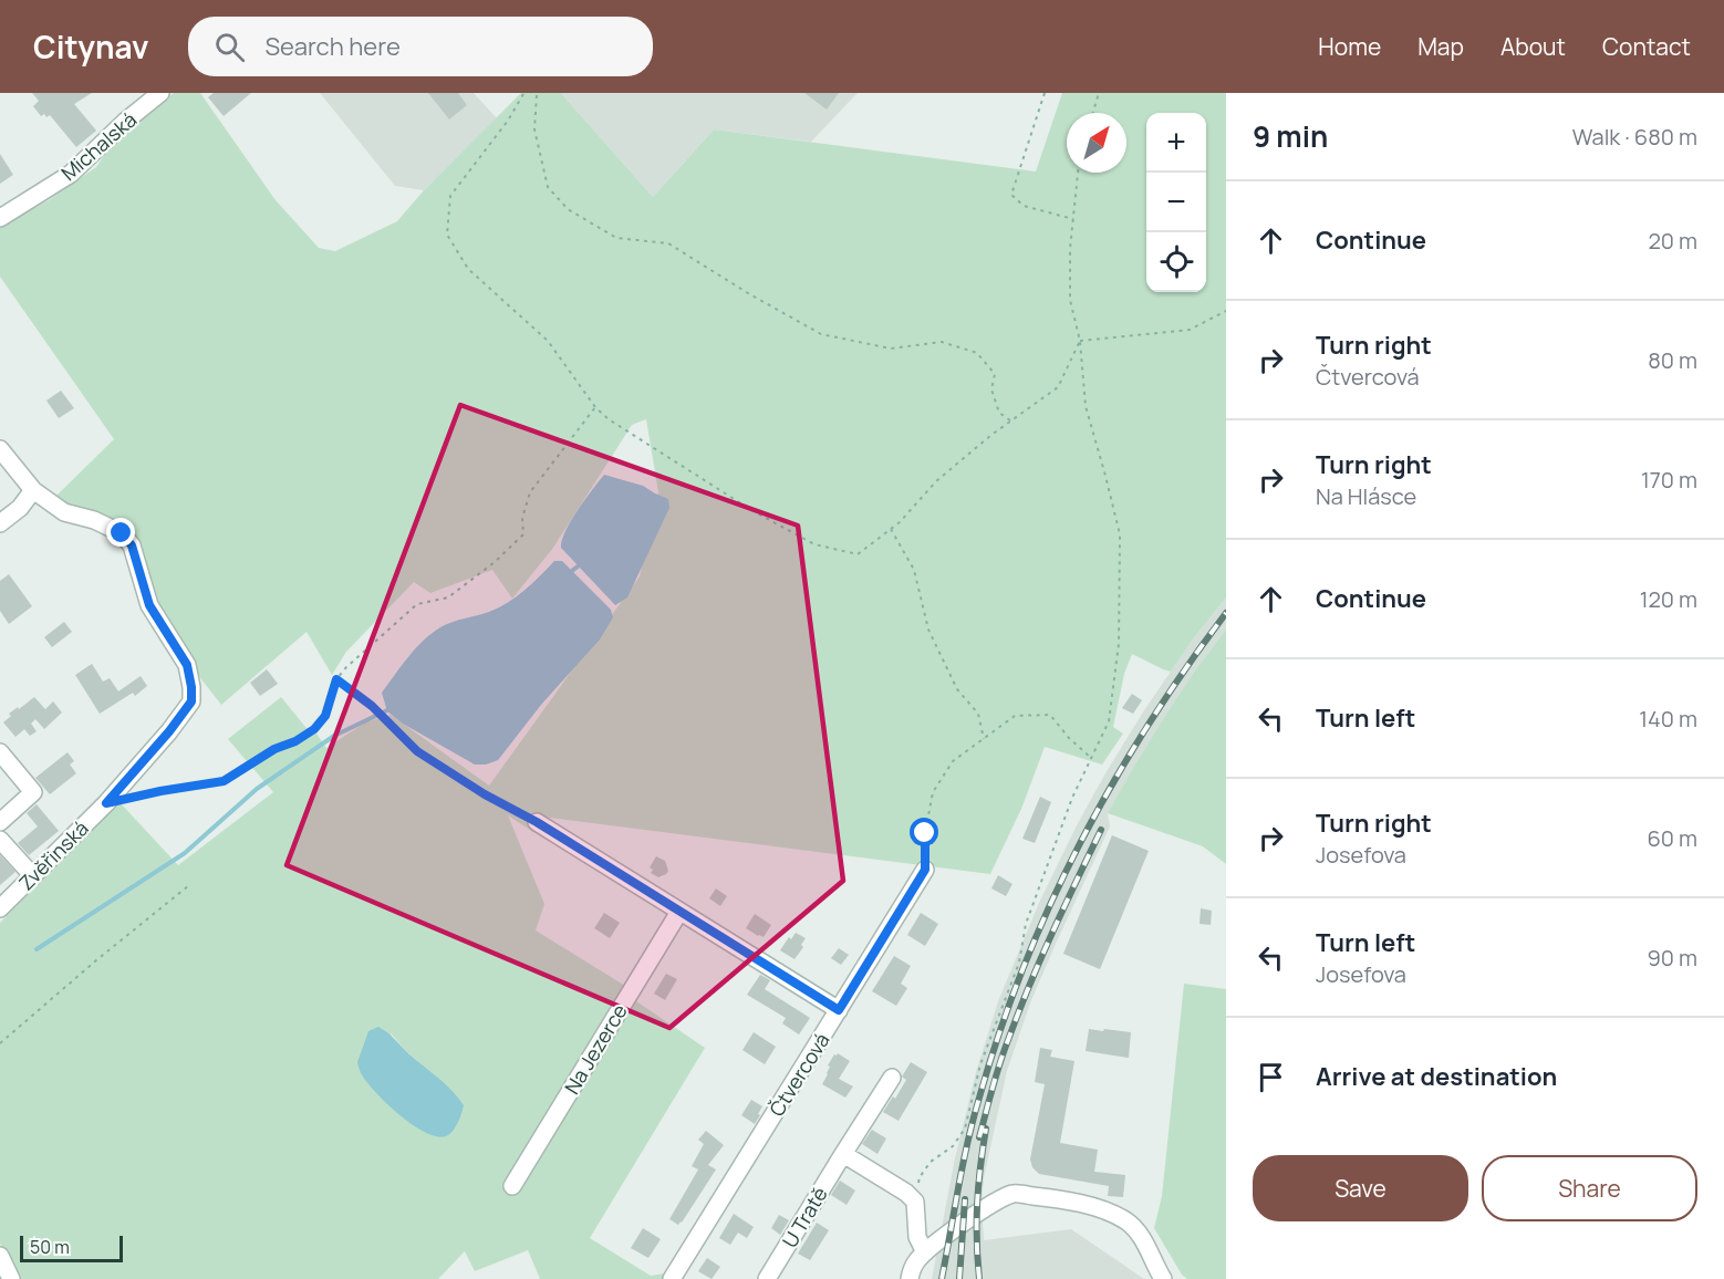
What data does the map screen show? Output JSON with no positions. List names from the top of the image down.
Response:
{
  "streets": {
    "street": [
      "Michalská",
      "Zvěřinská",
      "Na Jezerce",
      "Čtvercová",
      "U Tratě"
    ]
  },
  "scale_bar": "50 m",
  "north": "top right",
  "page": {
    "header": "Citynav",
    "search": "Search here",
    "nav": [
      "Home",
      "Map",
      "About",
      "Contact"
    ],
    "heading": ["9 min", "Walk · 680 m"],
    "map_buttons": ["+", "−"],
    "list": [
      ["Continue", "20 m"],
      ["Turn right", "Čtvercová", "80 m"],
      ["Turn right", "Na Hlásce", "170 m"],
      ["Continue", "120 m"],
      ["Turn left", "140 m"],
      ["Turn right", "Josefova", "60 m"],
      ["Turn left", "Josefova", "90 m"],
      "Arrive at destination"
    ],
    "buttons": ["Save", "Share"],
    "scale": "50 m"
  }
}
